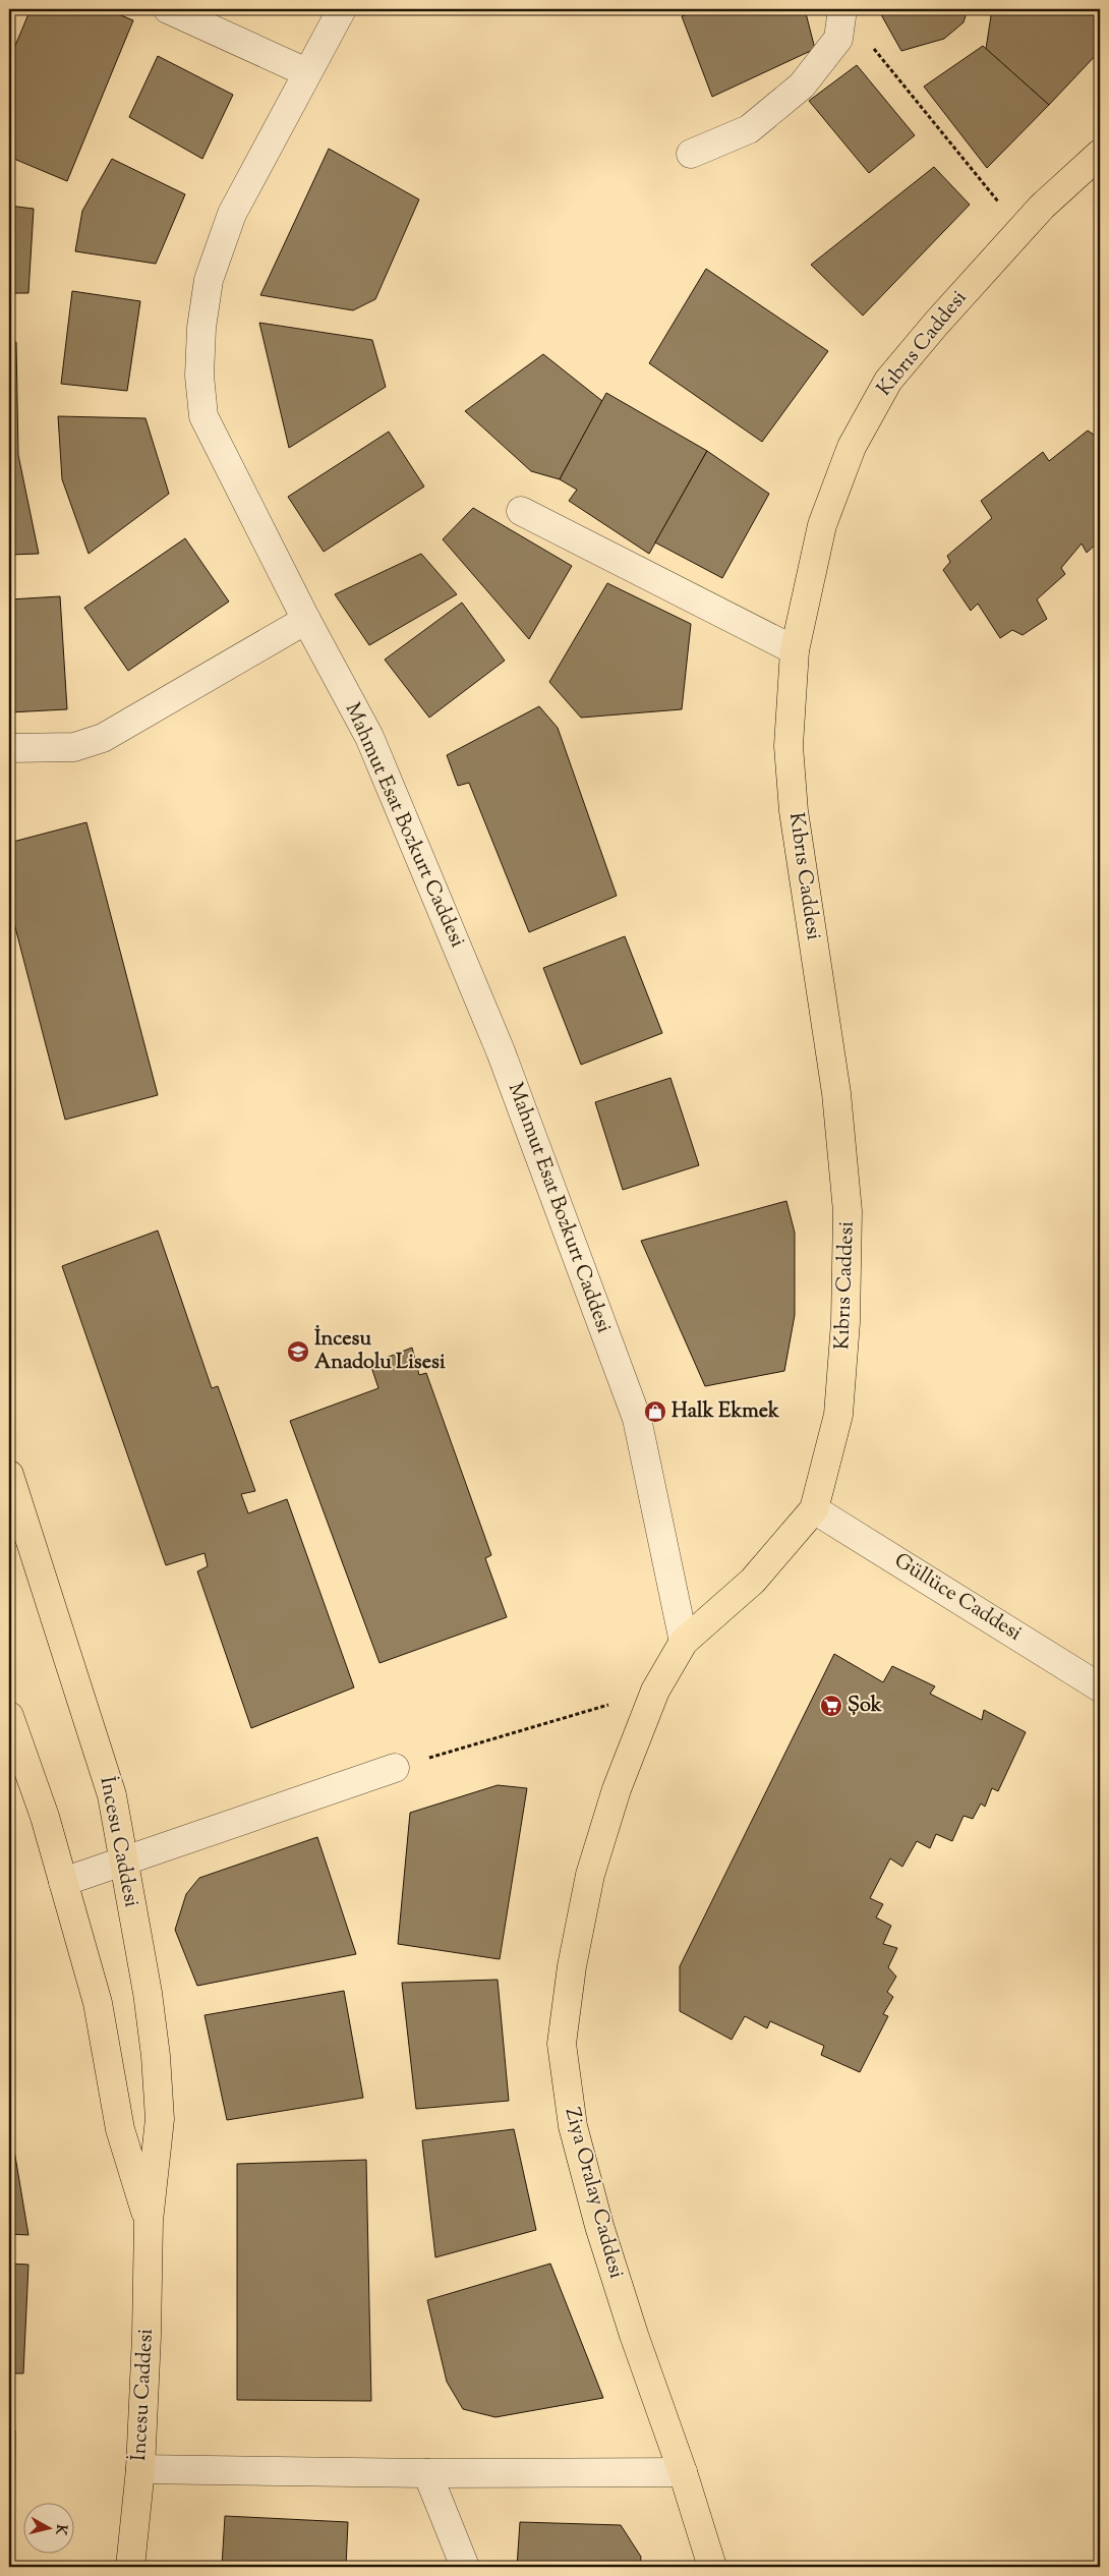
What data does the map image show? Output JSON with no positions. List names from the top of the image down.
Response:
{
  "streets": {
    "main road": ["Kıbrıs Caddesi", "İncesu Caddesi", "Ziya Oralay Caddesi"],
    "street": ["Mahmut Esat Bozkurt Caddesi", "Güllüce Caddesi"]
  },
  "crossings": [
    ["Kıbrıs Caddesi", "Mahmut Esat Bozkurt Caddesi"],
    ["Kıbrıs Caddesi", "Güllüce Caddesi"],
    ["Kıbrıs Caddesi", "Ziya Oralay Caddesi"],
    ["Mahmut Esat Bozkurt Caddesi", "Ziya Oralay Caddesi"]
  ],
  "places": {
    "school or university": ["İncesu Anadolu Lisesi"],
    "shop": ["Halk Ekmek"],
    "supermarket": ["Şok"]
  },
  "north": "right"
}
